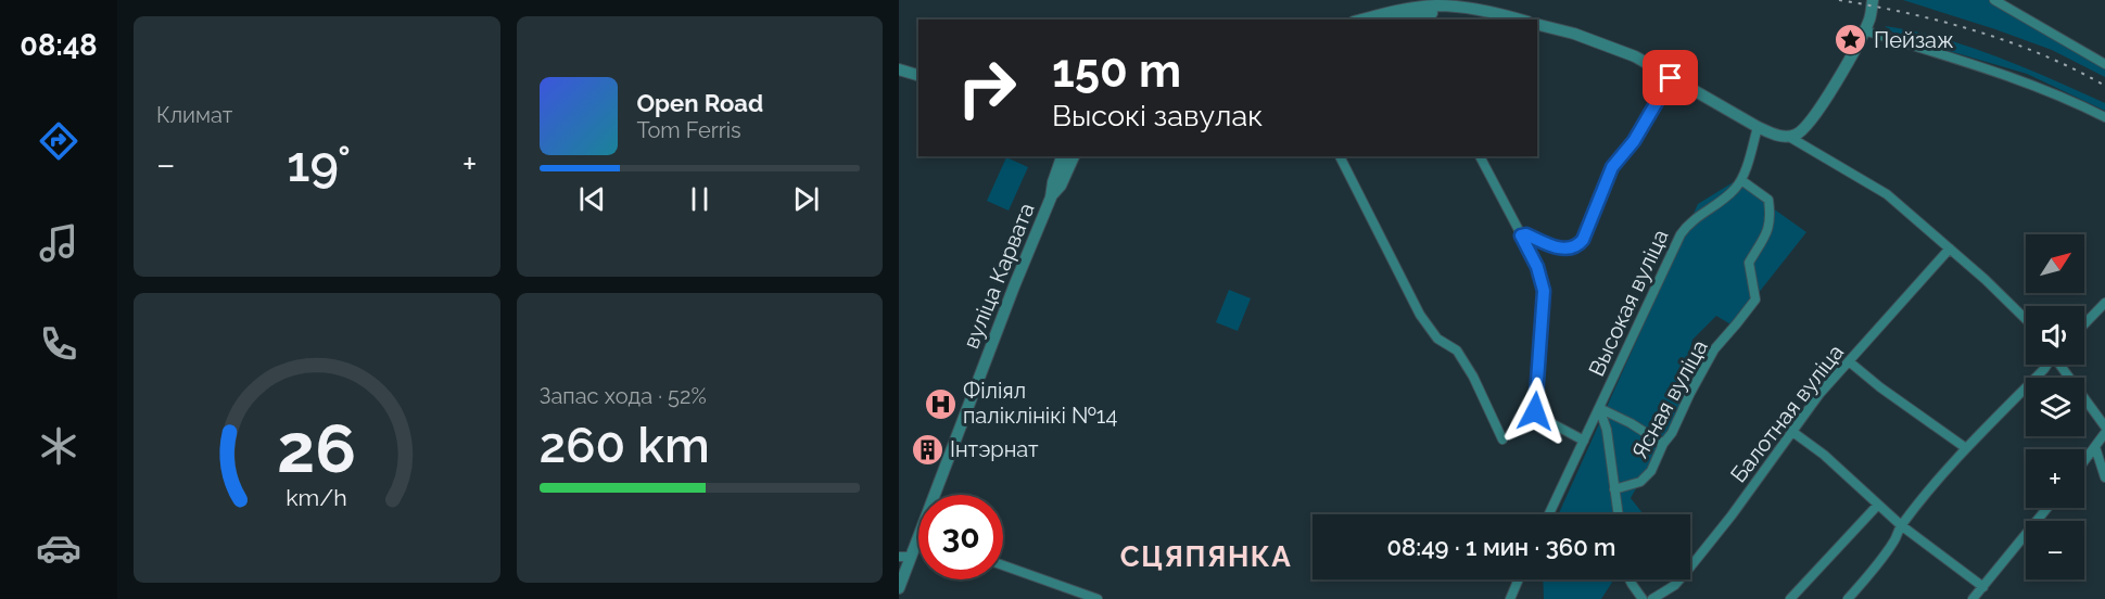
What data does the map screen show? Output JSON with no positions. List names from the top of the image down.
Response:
{
  "streets": {
    "street": [
      "вуліца Карвата",
      "Высокая вуліца",
      "Ясная вуліца",
      "Балотная вуліца"
    ]
  },
  "crossings": [
    ["Высокая вуліца", "Ясная вуліца"]
  ],
  "districts": ["СЦЯПЯНКА"],
  "places": {
    "place": ["Пейзаж"],
    "hospital": ["Філіял паліклінікі №14"],
    "building": ["Інтэрнат"]
  },
  "north": "top right",
  "page": {
    "tabs": "08:48",
    "tile": [
      "Климат",
      ["Запас хода · 52%", "260 km"]
    ],
    "turn": ["150 m", "Высокі завулак"],
    "song": ["Open Road", "Tom Ferris"],
    "heat": ["−", "19°", "+"],
    "map_buttons": ["+", "−"],
    "limit": "30",
    "trip": "08:49 · 1 мин · 360 m",
    "gauge": ["26", "km/h"]
  }
}
